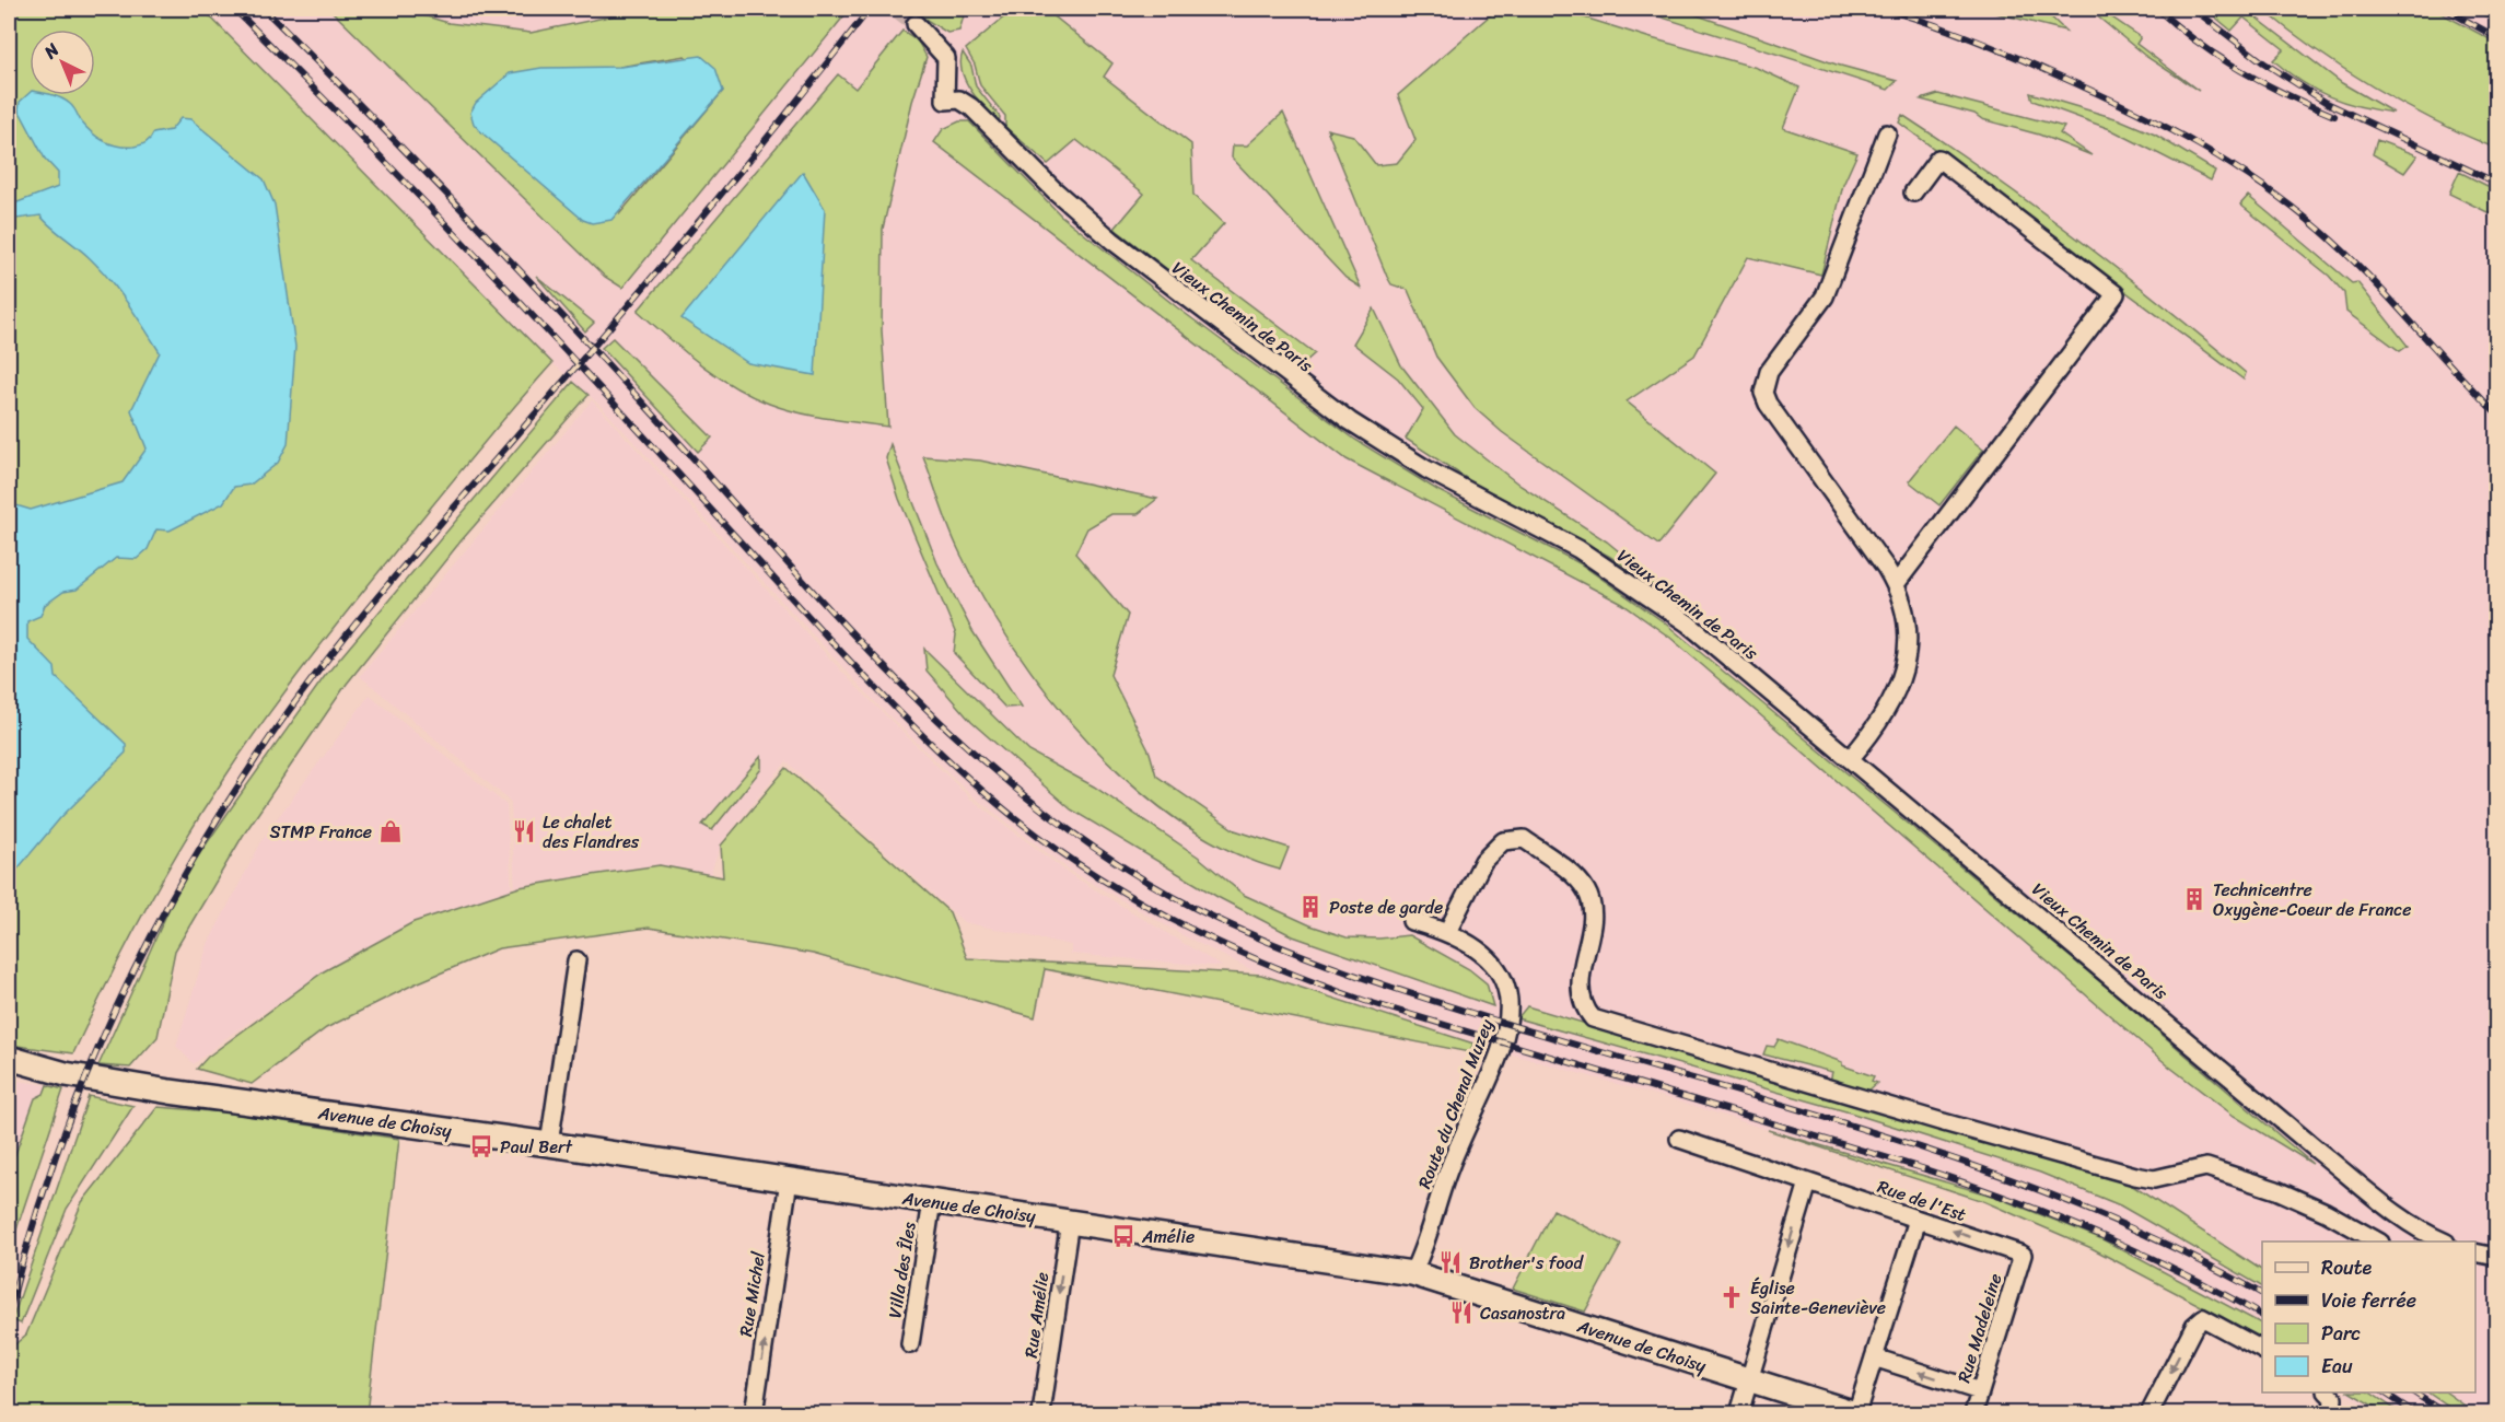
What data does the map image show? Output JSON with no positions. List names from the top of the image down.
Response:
{
  "streets": {
    "main road": ["Avenue de Choisy"],
    "street": [
      "Vieux Chemin de Paris",
      "Route du Chenal Muzey",
      "Rue de l'Est",
      "Villa des Îles",
      "Rue Michel",
      "Rue Amélie",
      "Rue Madeleine"
    ]
  },
  "crossings": [
    ["Route du Chenal Muzey", "Avenue de Choisy"],
    ["Avenue de Choisy", "Villa des Îles"],
    ["Avenue de Choisy", "Rue Michel"],
    ["Avenue de Choisy", "Rue Amélie"],
    ["Rue de l'Est", "Rue Madeleine"]
  ],
  "one_way": ["Rue Michel", "Rue Amélie"],
  "places": {
    "shop": ["STMP France"],
    "restaurant": ["Le chalet des Flandres", "Brother's food", "Casanostra"],
    "building": ["Technicentre Oxygène-Coeur de France", "Poste de garde"],
    "bus stop": ["Paul Bert", "Amélie"],
    "church": ["Église Sainte-Geneviève"]
  },
  "legend": [
    "Route",
    "Voie ferrée",
    "Parc",
    "Eau"
  ],
  "north": "top left"
}
